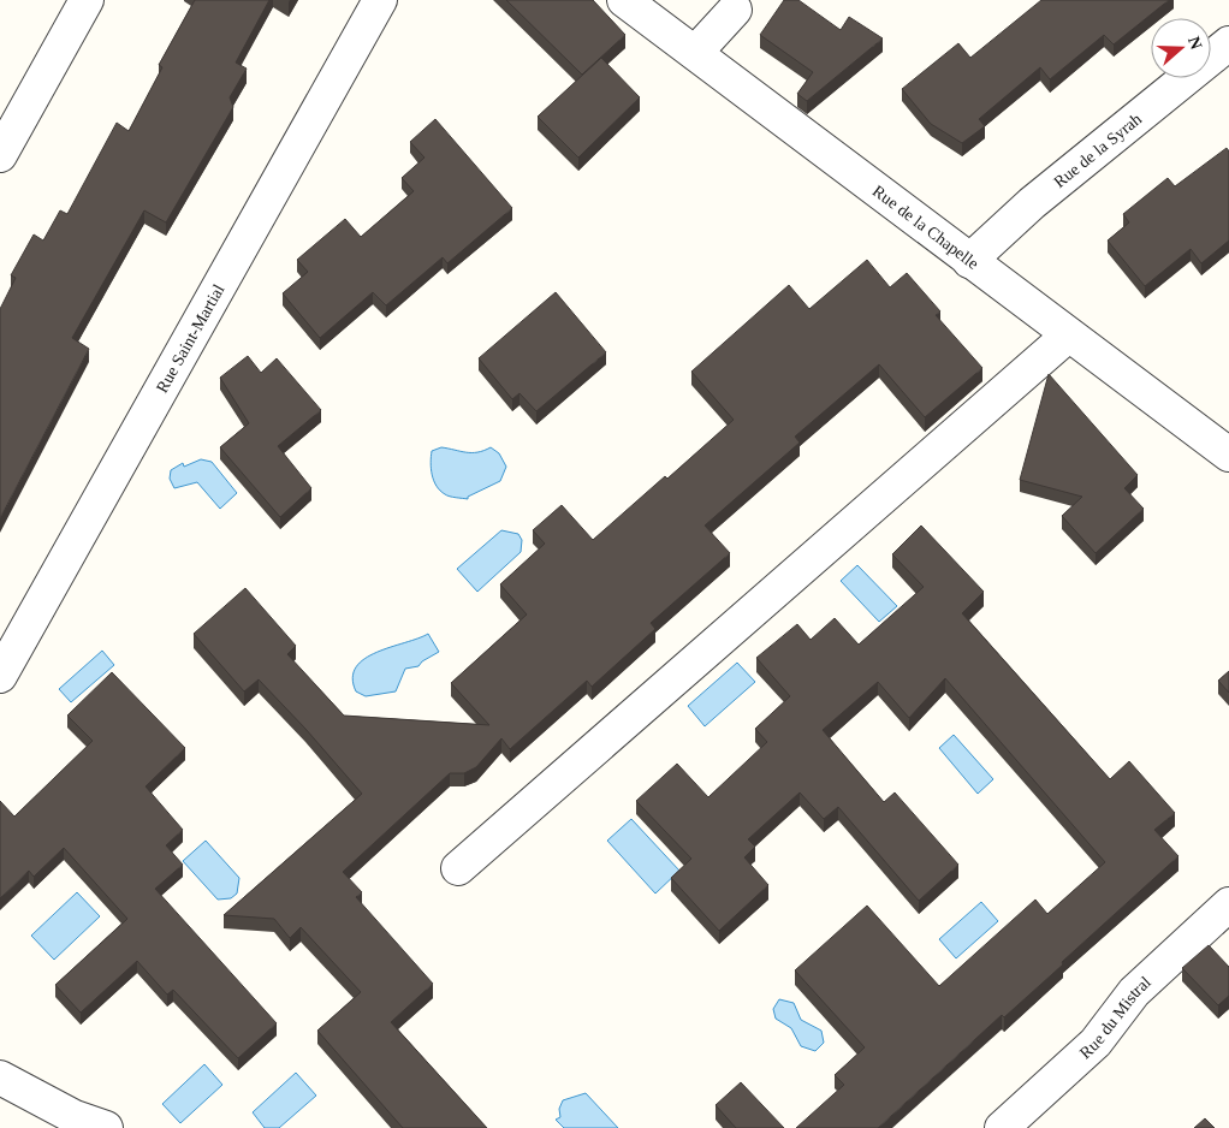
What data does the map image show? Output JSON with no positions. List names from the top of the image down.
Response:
{
  "streets": {
    "street": [
      "Rue de la Syrah",
      "Rue de la Chapelle",
      "Rue Saint-Martial",
      "Rue du Mistral"
    ]
  },
  "crossings": [
    ["Rue de la Syrah", "Rue de la Chapelle"]
  ],
  "north": "right"
}
